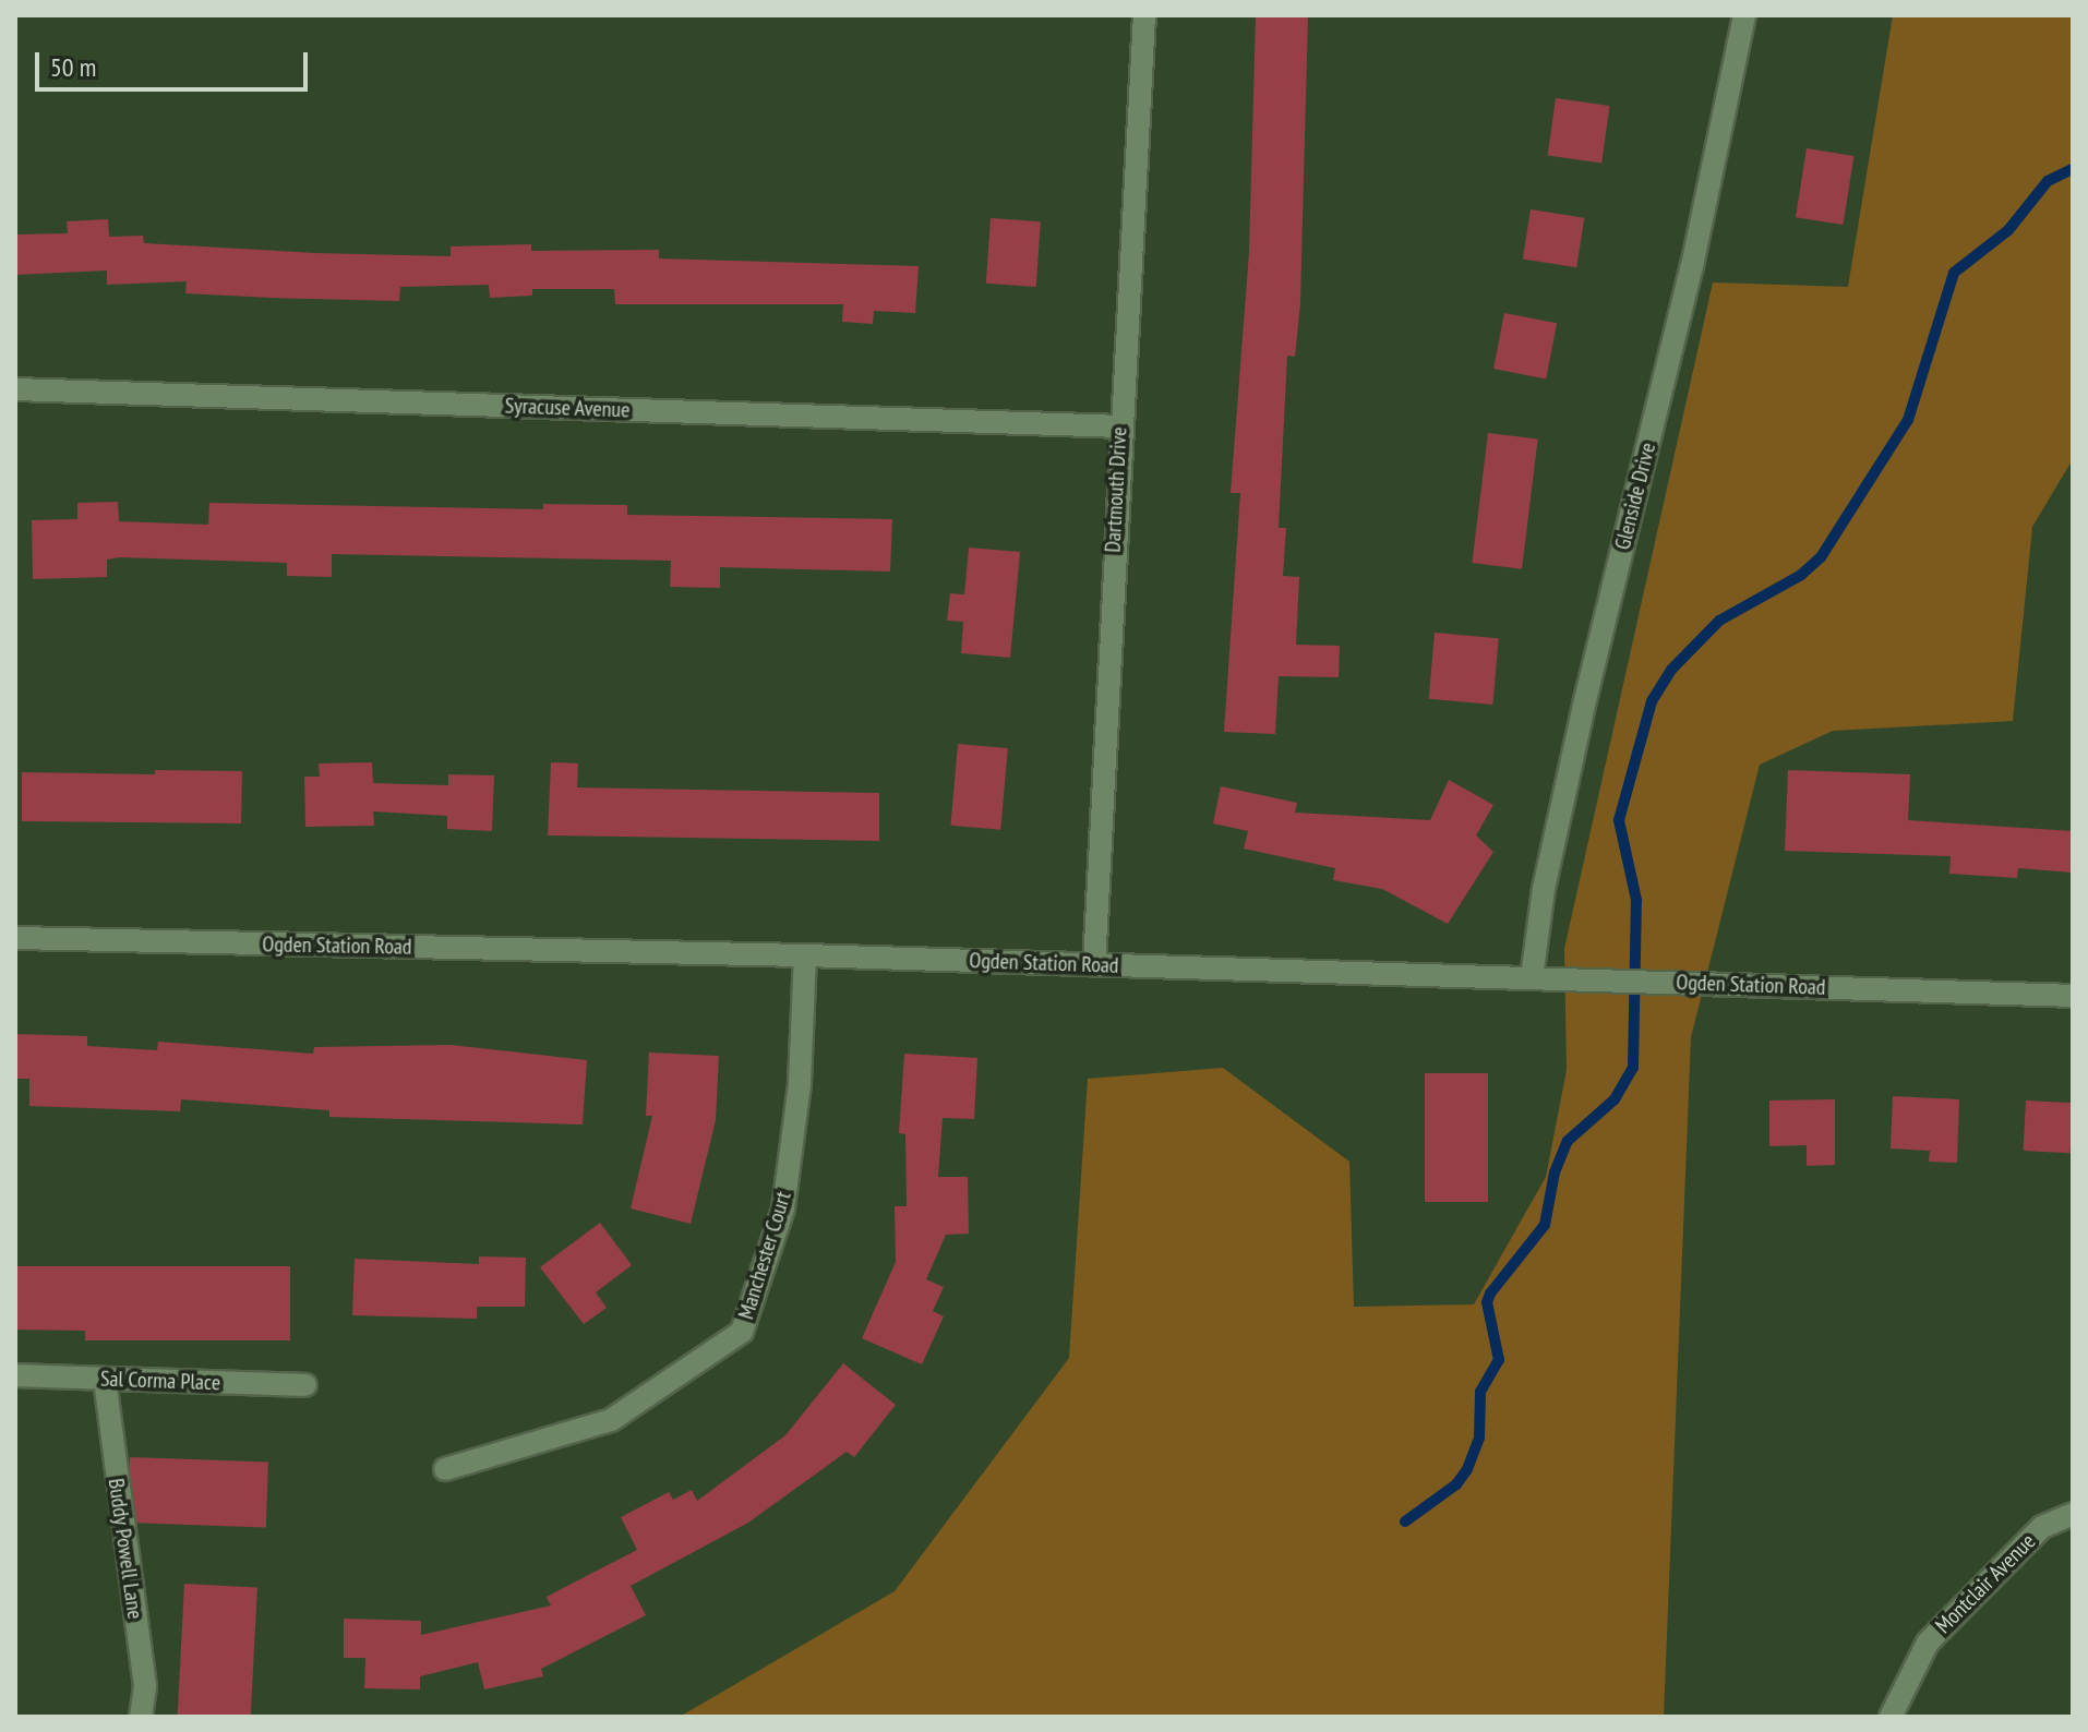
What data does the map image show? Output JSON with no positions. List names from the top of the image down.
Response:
{
  "streets": {
    "street": [
      "Syracuse Avenue",
      "Dartmouth Drive",
      "Glenside Drive",
      "Ogden Station Road",
      "Manchester Court",
      "Sal Corma Place",
      "Buddy Powell Lane",
      "Montclair Avenue"
    ]
  },
  "crossings": [
    ["Syracuse Avenue", "Dartmouth Drive"],
    ["Dartmouth Drive", "Ogden Station Road"],
    ["Glenside Drive", "Ogden Station Road"],
    ["Ogden Station Road", "Manchester Court"],
    ["Sal Corma Place", "Buddy Powell Lane"]
  ],
  "scale_bar": "50 m"
}
